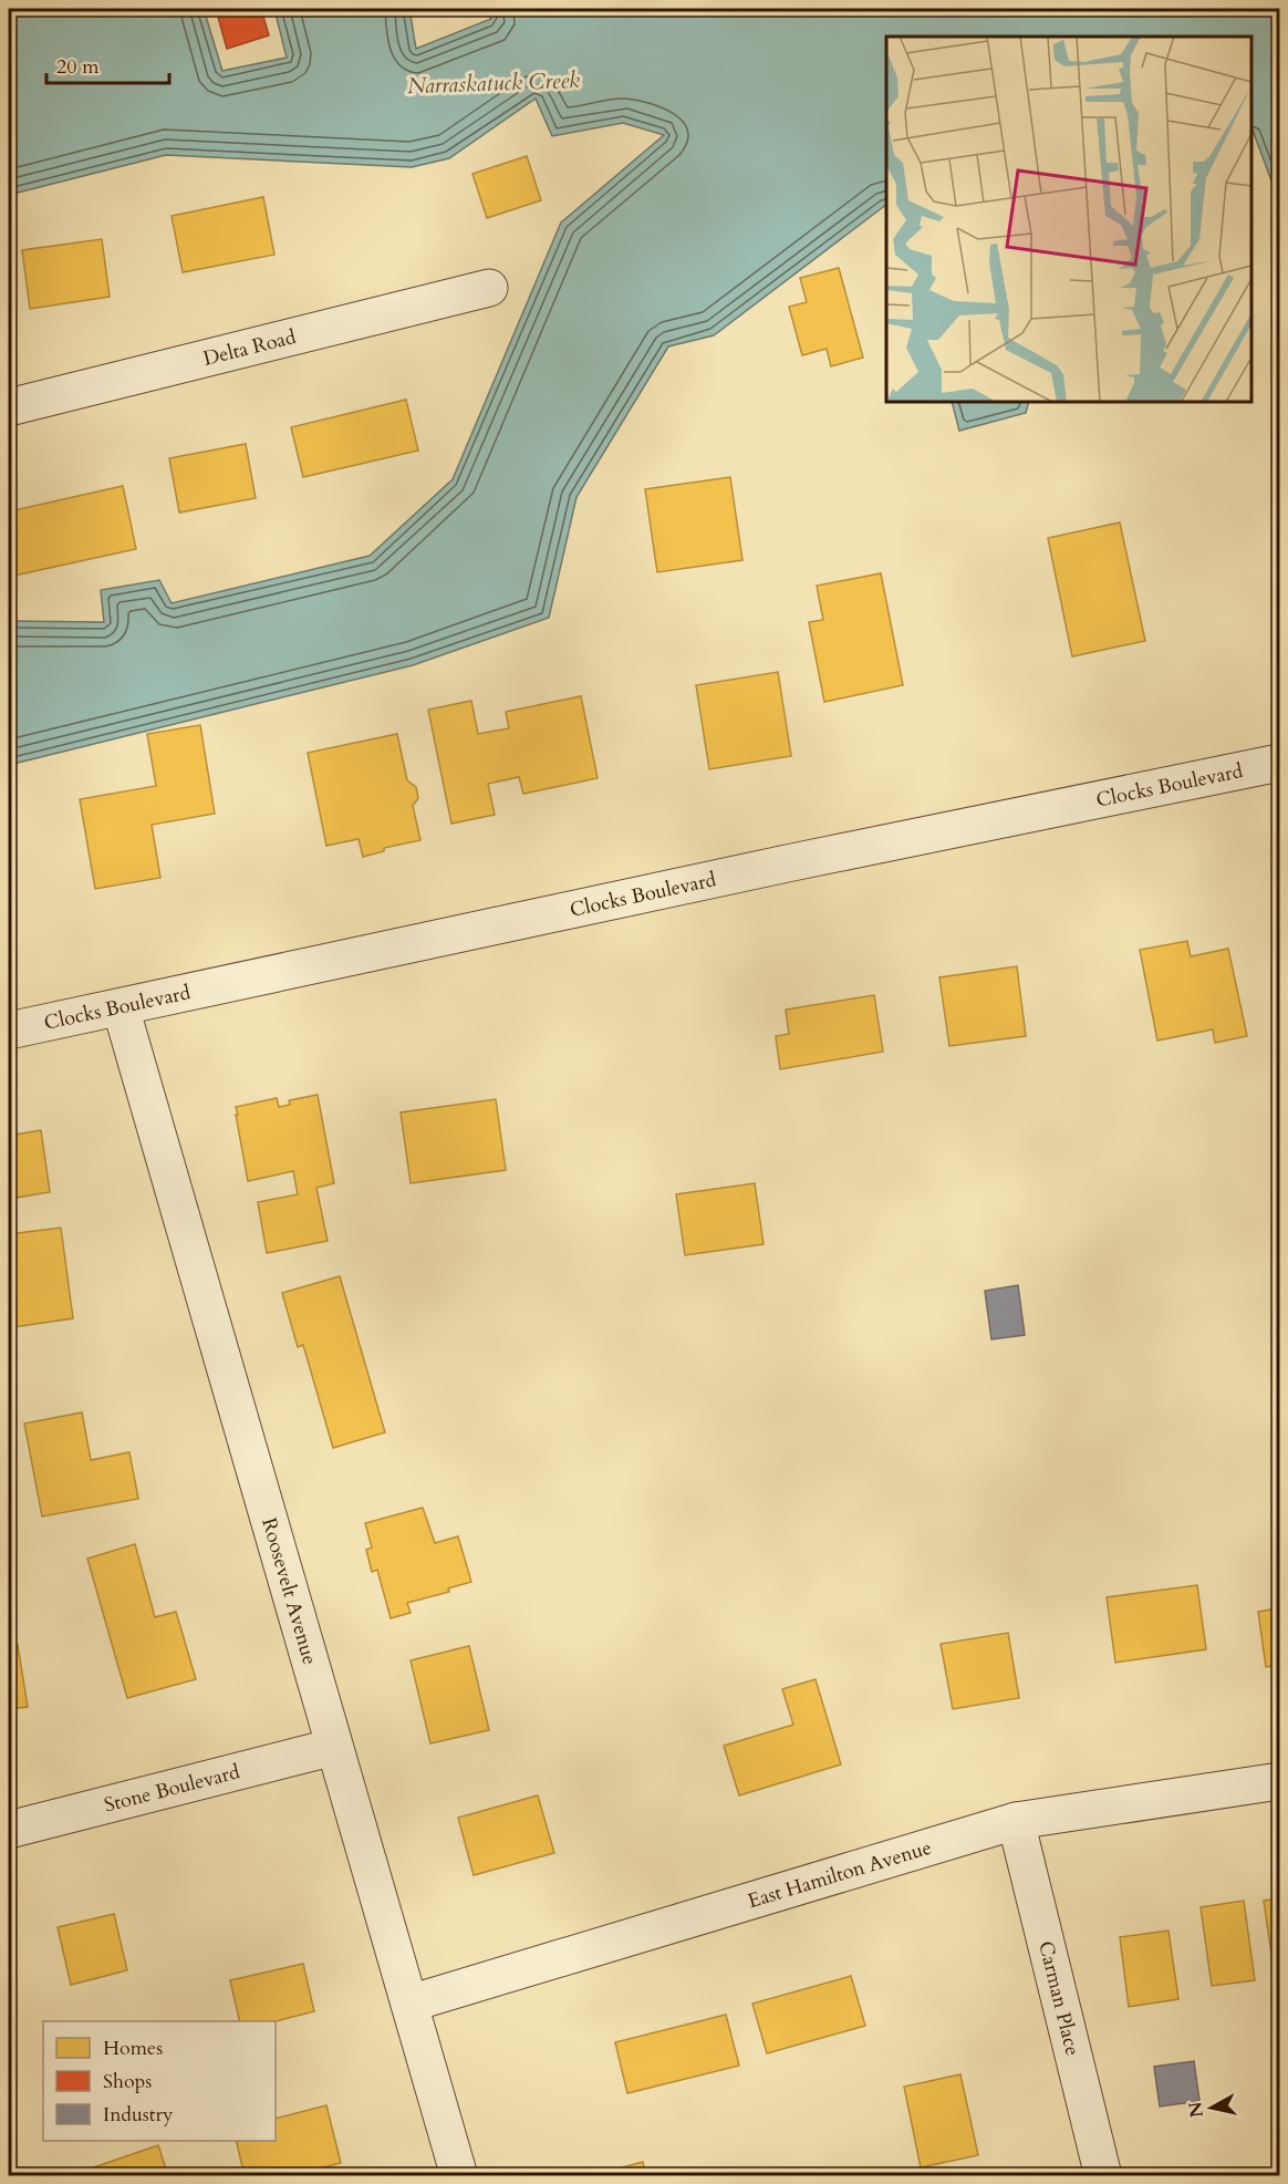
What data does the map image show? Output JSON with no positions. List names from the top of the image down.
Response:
{
  "streets": {
    "street": [
      "Delta Road",
      "Clocks Boulevard",
      "Roosevelt Avenue",
      "Stone Boulevard",
      "East Hamilton Avenue",
      "Carman Place"
    ]
  },
  "crossings": [
    ["Clocks Boulevard", "Roosevelt Avenue"],
    ["Roosevelt Avenue", "Stone Boulevard"],
    ["Roosevelt Avenue", "East Hamilton Avenue"],
    ["East Hamilton Avenue", "Carman Place"]
  ],
  "water": ["Narraskatuck Creek"],
  "legend": ["Homes", "Shops", "Industry"],
  "scale_bar": "20 m",
  "north": "left"
}
